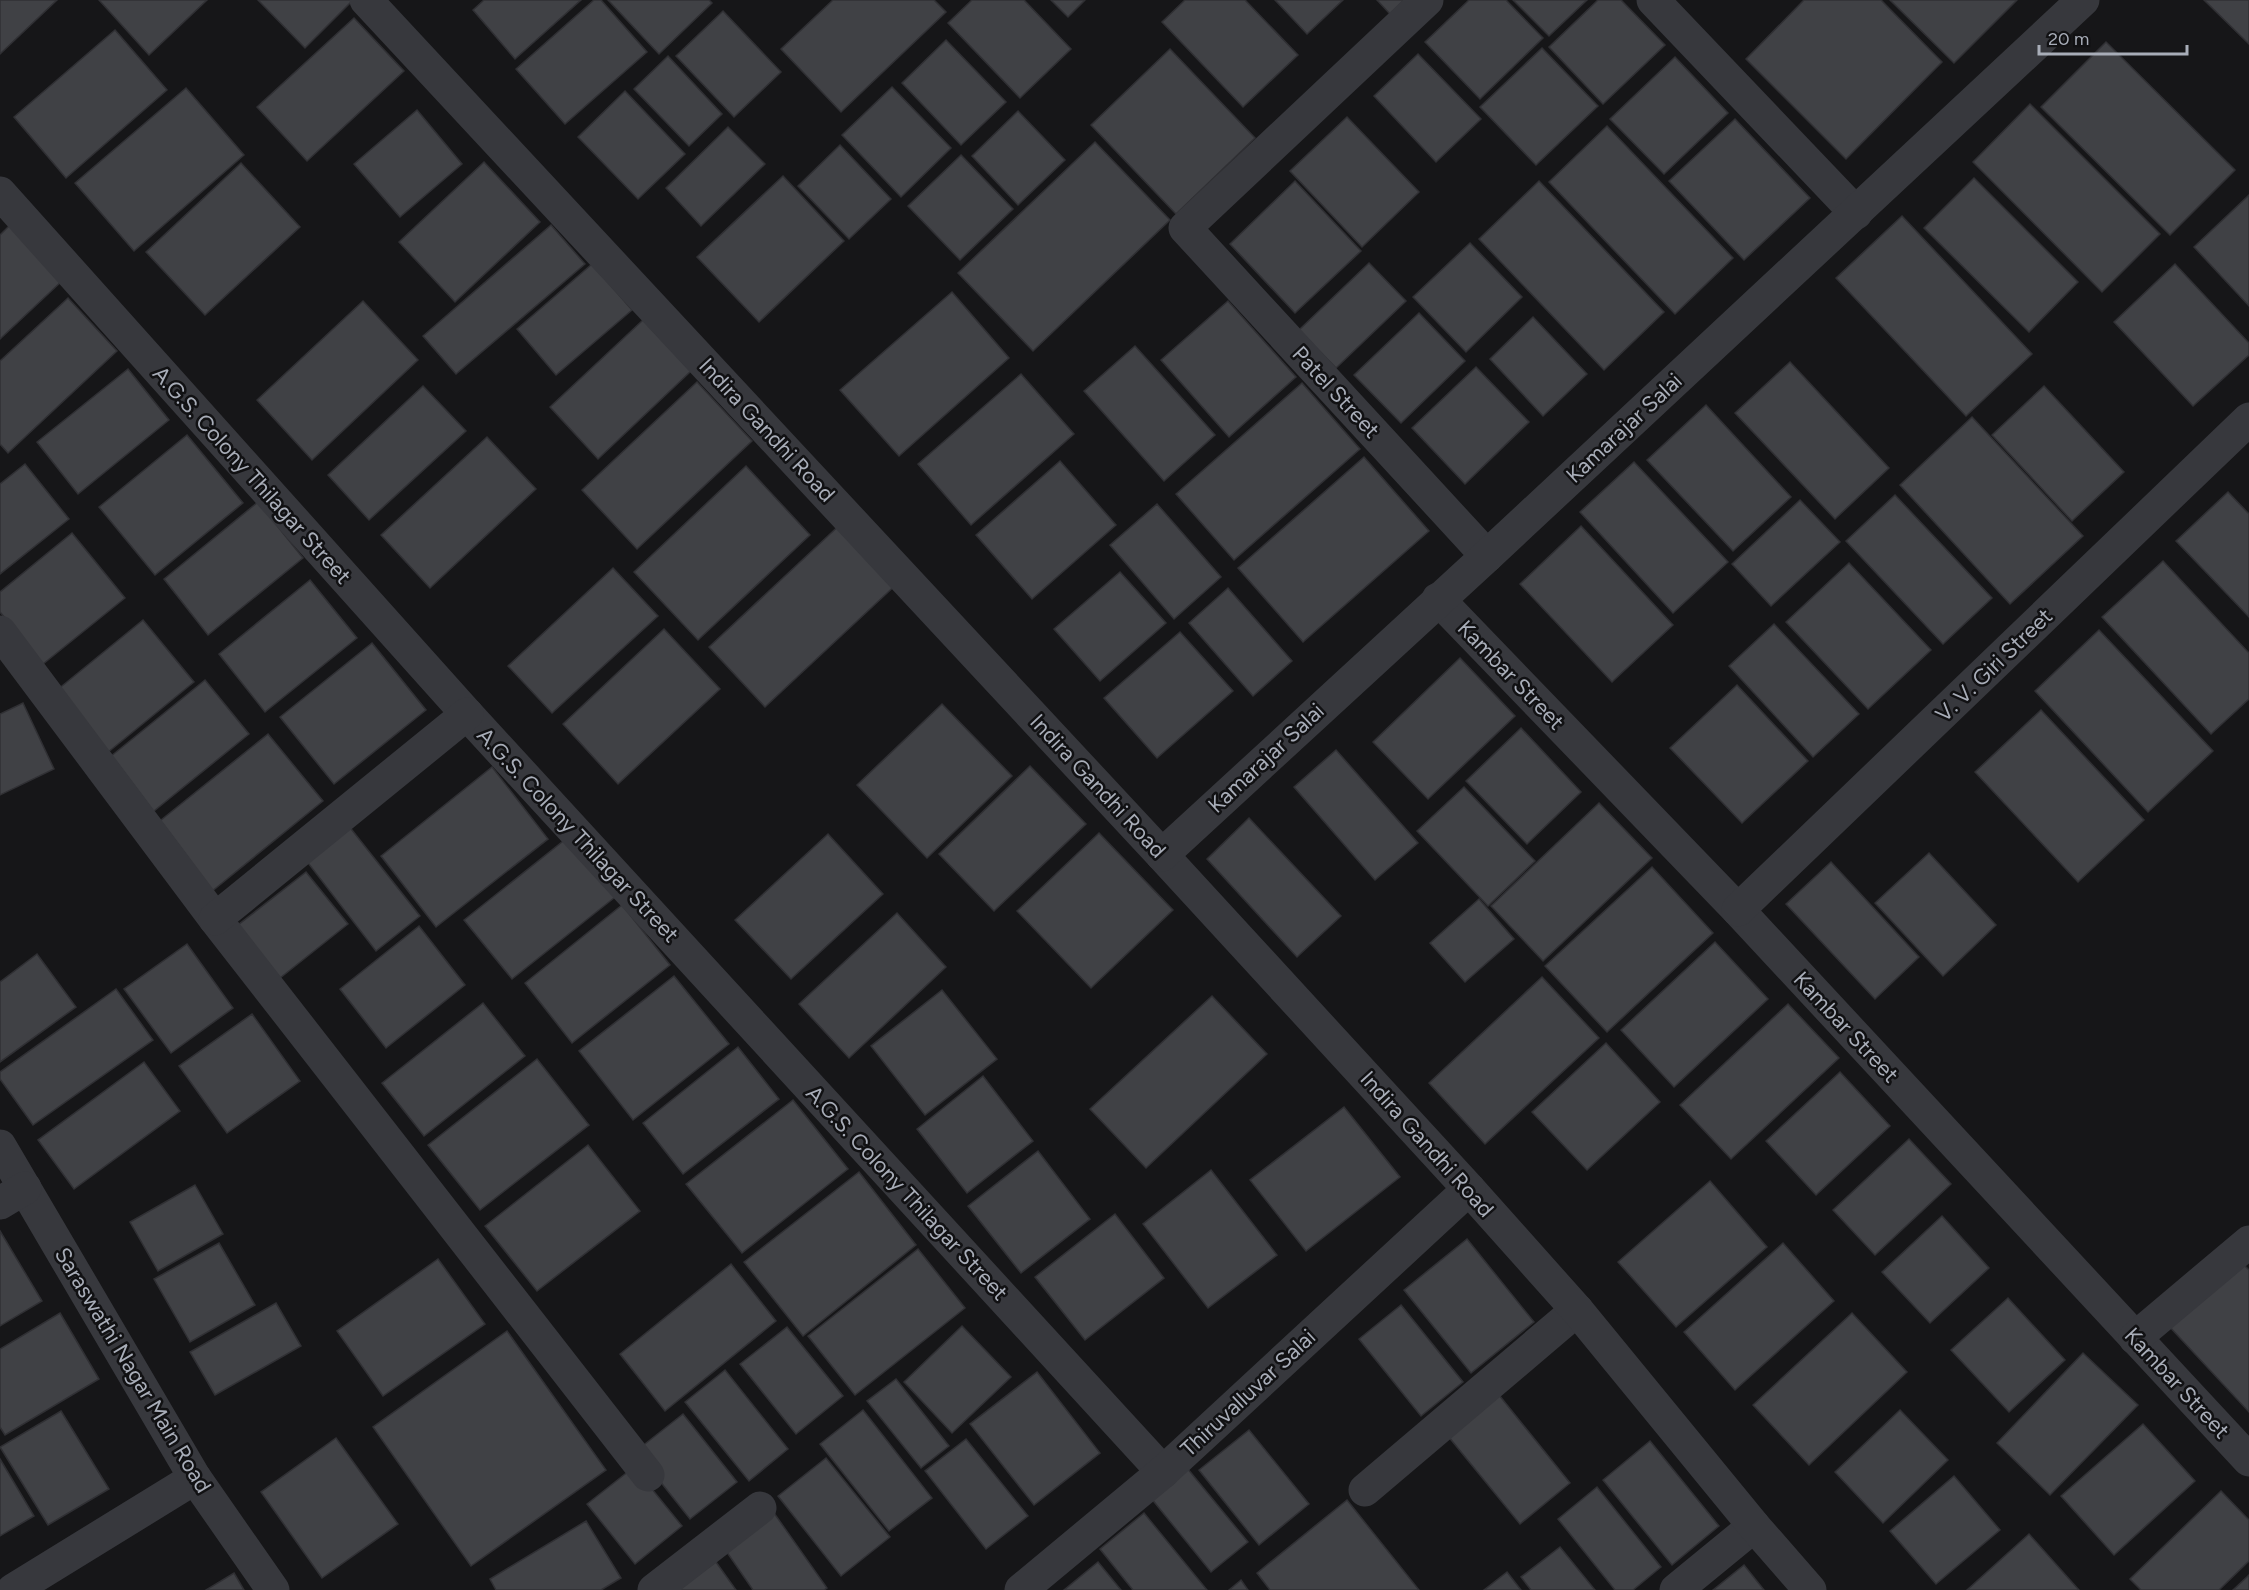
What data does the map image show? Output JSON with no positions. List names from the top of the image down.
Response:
{
  "streets": {
    "street": [
      "Patel Street",
      "Kamarajar Salai",
      "Indira Gandhi Road",
      "A.G.S. Colony Thilagar Street",
      "V. V. Giri Street",
      "Kambar Street",
      "Saraswathi Nagar Main Road",
      "Thiruvalluvar Salai"
    ]
  },
  "crossings": [
    ["Patel Street", "Kamarajar Salai"],
    ["Kamarajar Salai", "Indira Gandhi Road"],
    ["Kamarajar Salai", "Kambar Street"],
    ["Indira Gandhi Road", "Thiruvalluvar Salai"],
    ["A.G.S. Colony Thilagar Street", "Thiruvalluvar Salai"],
    ["V. V. Giri Street", "Kambar Street"]
  ],
  "scale_bar": "20 m"
}
